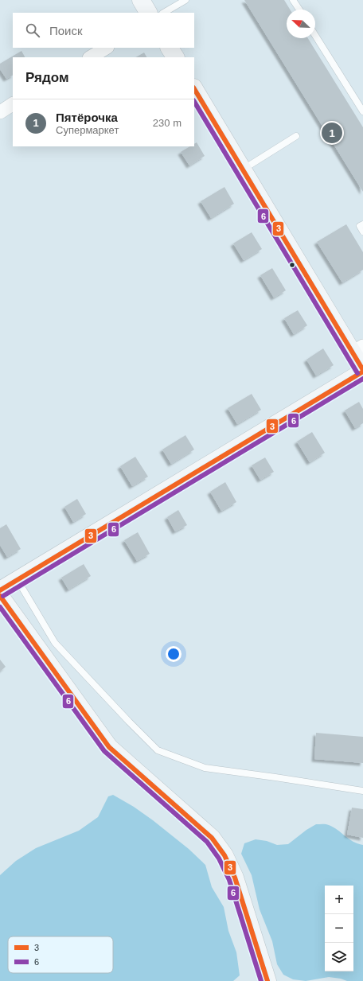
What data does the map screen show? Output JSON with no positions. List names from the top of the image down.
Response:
{
  "lines": ["transit line 3", "transit line 6"],
  "legend": ["3", "6"],
  "north": "top left",
  "page": {
    "search": "Поиск",
    "heading": "Рядом",
    "list": [
      {
        "mark": "1",
        "name": "Пятёрочка",
        "note": "Супермаркет",
        "value": "230 m"
      }
    ],
    "pins": "1",
    "map_buttons": ["+", "−"]
  }
}
